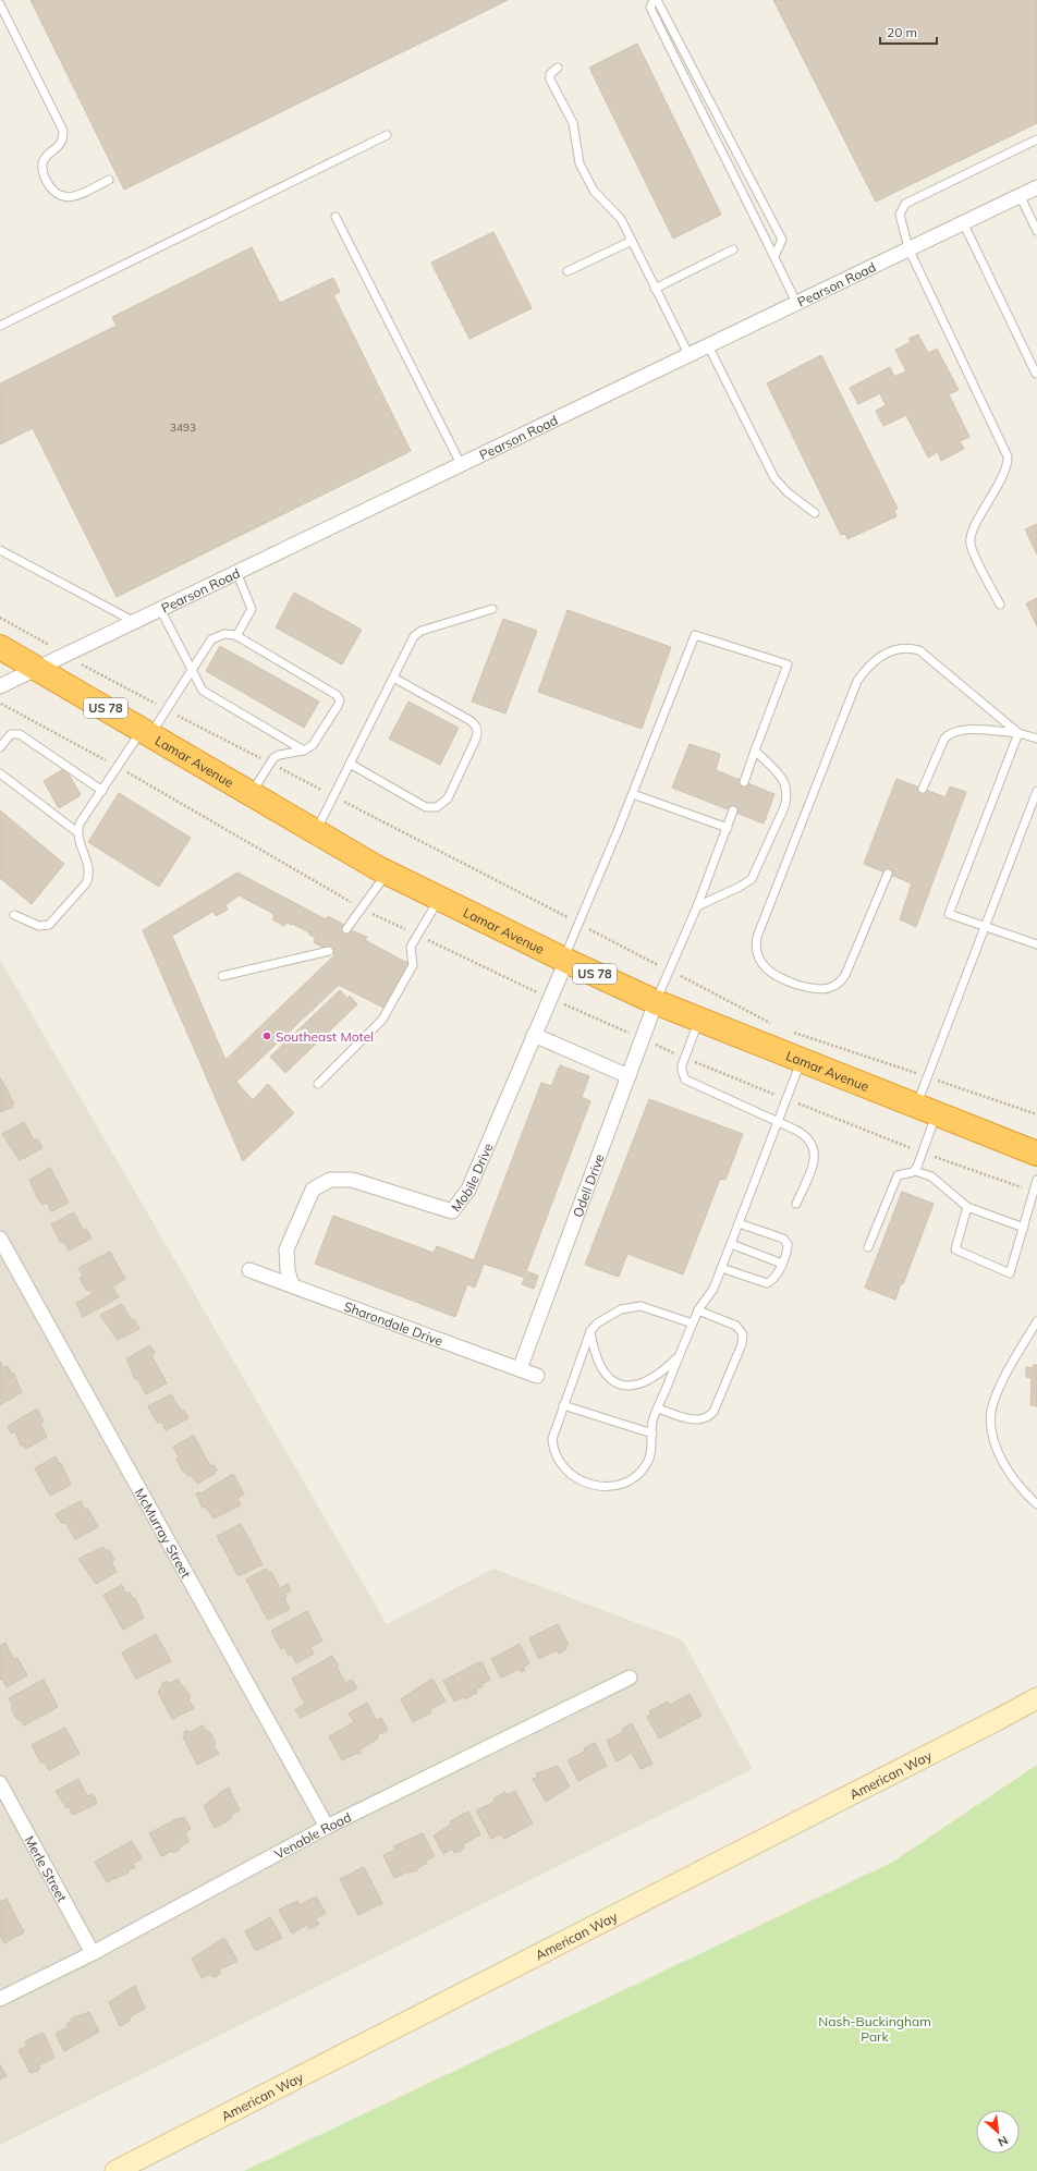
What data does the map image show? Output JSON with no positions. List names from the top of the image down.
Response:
{
  "streets": {
    "highway": ["US 78", "Lamar Avenue"],
    "main road": ["American Way"],
    "street": [
      "Pearson Road",
      "Mobile Drive",
      "Odell Drive",
      "Sharondale Drive",
      "McMurray Street",
      "Venable Road",
      "Merle Street"
    ]
  },
  "crossings": [
    ["Pearson Road", "Lamar Avenue"],
    ["Lamar Avenue", "Mobile Drive"],
    ["Lamar Avenue", "Odell Drive"],
    ["Mobile Drive", "Sharondale Drive"],
    ["Odell Drive", "Sharondale Drive"],
    ["McMurray Street", "Venable Road"],
    ["Venable Road", "Merle Street"]
  ],
  "parks": ["Nash-Buckingham Park"],
  "places": ["Southeast Motel"],
  "house_numbers": ["3493"],
  "scale_bar": "20 m",
  "north": "bottom right"
}
